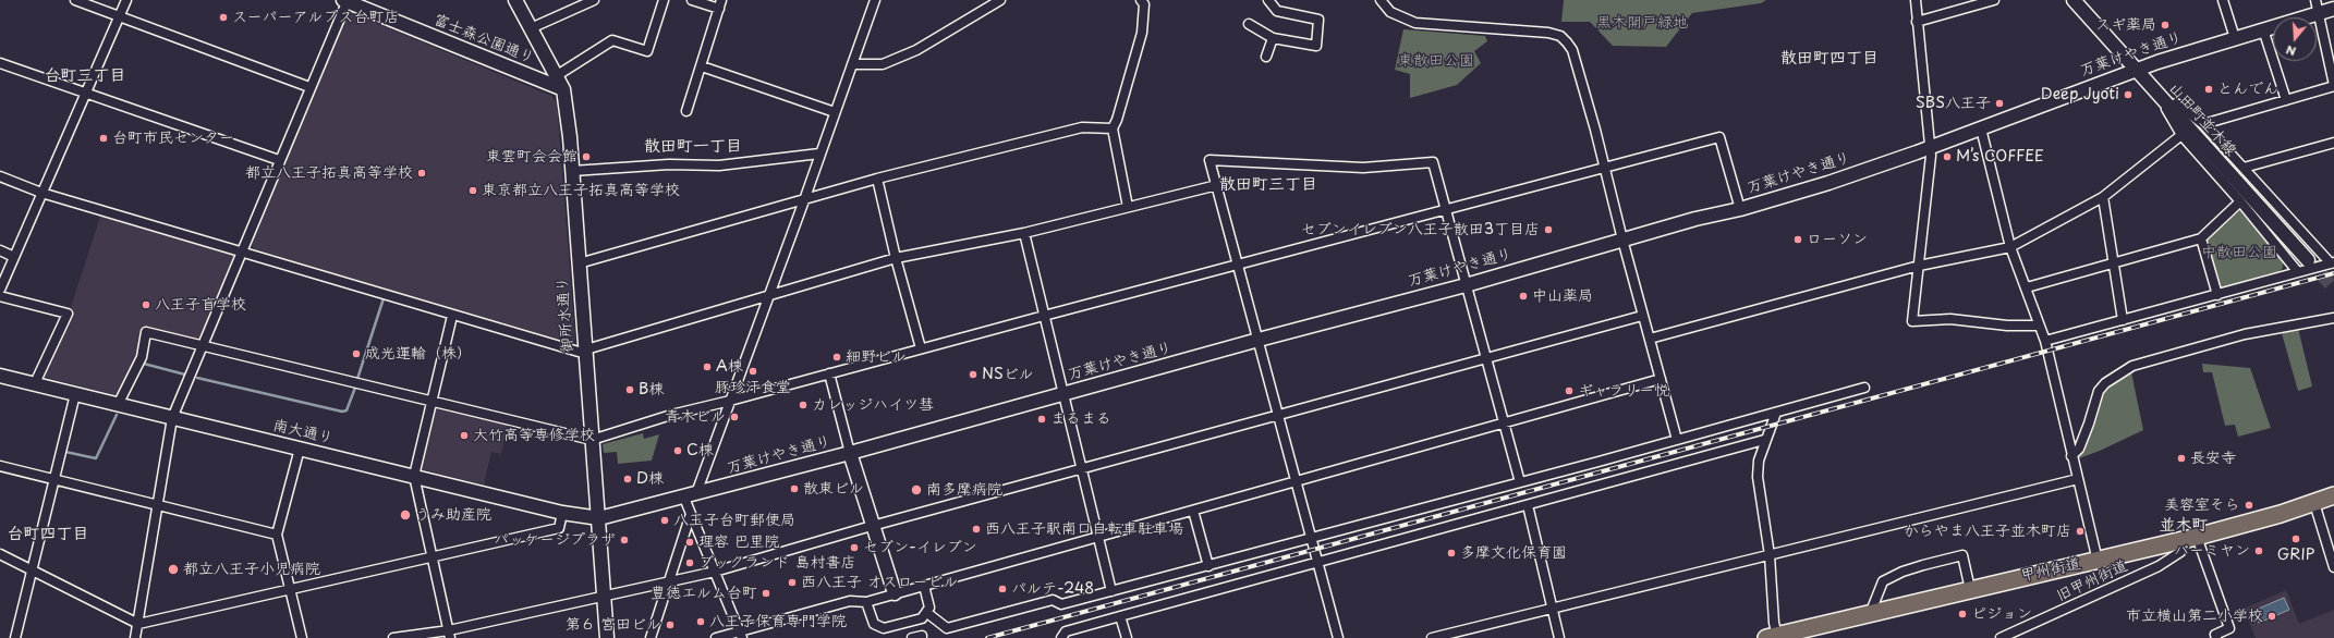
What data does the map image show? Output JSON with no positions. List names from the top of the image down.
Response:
{
  "streets": {
    "highway": ["甲州街道"],
    "street": [
      "富士森公園通り",
      "万葉けやき通り",
      "山田町並木線",
      "御所水通り",
      "南大通り",
      "旧甲州街道"
    ]
  },
  "crossings": [
    ["富士森公園通り", "御所水通り"],
    ["万葉けやき通り", "山田町並木線"],
    ["万葉けやき通り", "御所水通り"],
    ["万葉けやき通り", "南大通り"],
    ["御所水通り", "南大通り"],
    ["甲州街道", "旧甲州街道"]
  ],
  "districts": [
    "散田町四丁目",
    "台町三丁目",
    "散田町一丁目",
    "散田町三丁目",
    "並木町",
    "台町四丁目"
  ],
  "parks": ["黒木開戸緑地", "東散田公園", "中散田公園"],
  "places": [
    "スーパーアルプス台町店",
    "スギ薬局",
    "とんでん",
    "Deep Jyoti",
    "SBS八王子",
    "台町市民センター",
    "東雲町会会館",
    "M’s COFFEE",
    "都立八王子拓真高等学校",
    "東京都立八王子拓真高等学校",
    "セブンイレブン八王子散田3丁目店",
    "ローソン",
    "中山薬局",
    "八王子盲学校",
    "成光運輸（株）",
    "細野ビル",
    "A棟",
    "豚珍汗食堂",
    "NSビル",
    "B棟",
    "ギャラリー悦",
    "カレッジハイツ彗",
    "青木ビル",
    "まるまる",
    "大竹高等専修学校",
    "C棟",
    "長安寺",
    "D棟",
    "散東ビル",
    "南多摩病院",
    "美容室そら",
    "うみ助産院",
    "八王子台町郵便局",
    "西八王子駅南口自転車駐車場",
    "からやま八王子並木町店",
    "GRIP",
    "パッケージプラザ",
    "理容 巴里院",
    "セブン-イレブン",
    "バーミヤン",
    "多摩文化保育園",
    "ブックランド 島村書店",
    "都立八王子小児病院",
    "西八王子 オスロービル",
    "パルテ-248",
    "豊徳エルム台町",
    "ピジョン",
    "市立横山第二小学校",
    "八王子保育専門学院",
    "第６ 宮田ビル"
  ],
  "north": "bottom"
}
